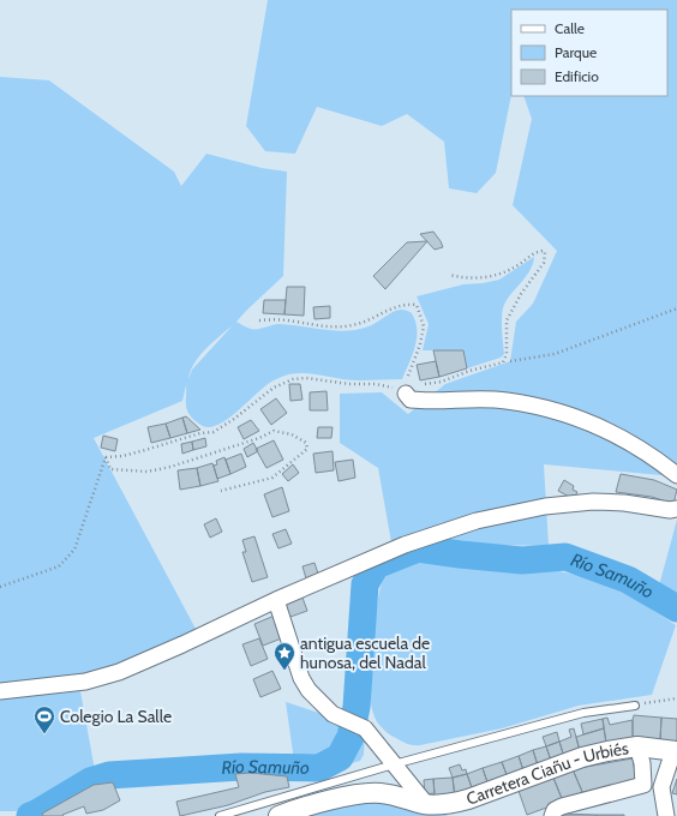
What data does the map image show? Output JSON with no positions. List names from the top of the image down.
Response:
{
  "streets": {
    "street": ["Carretera Ciañu - Urbiés"]
  },
  "water": ["Río Samuño"],
  "places": {
    "place": ["antigua escuela de hunosa, del Nadal"],
    "sports": ["Colegio La Salle"]
  },
  "legend": ["Calle", "Parque", "Edificio"]
}
